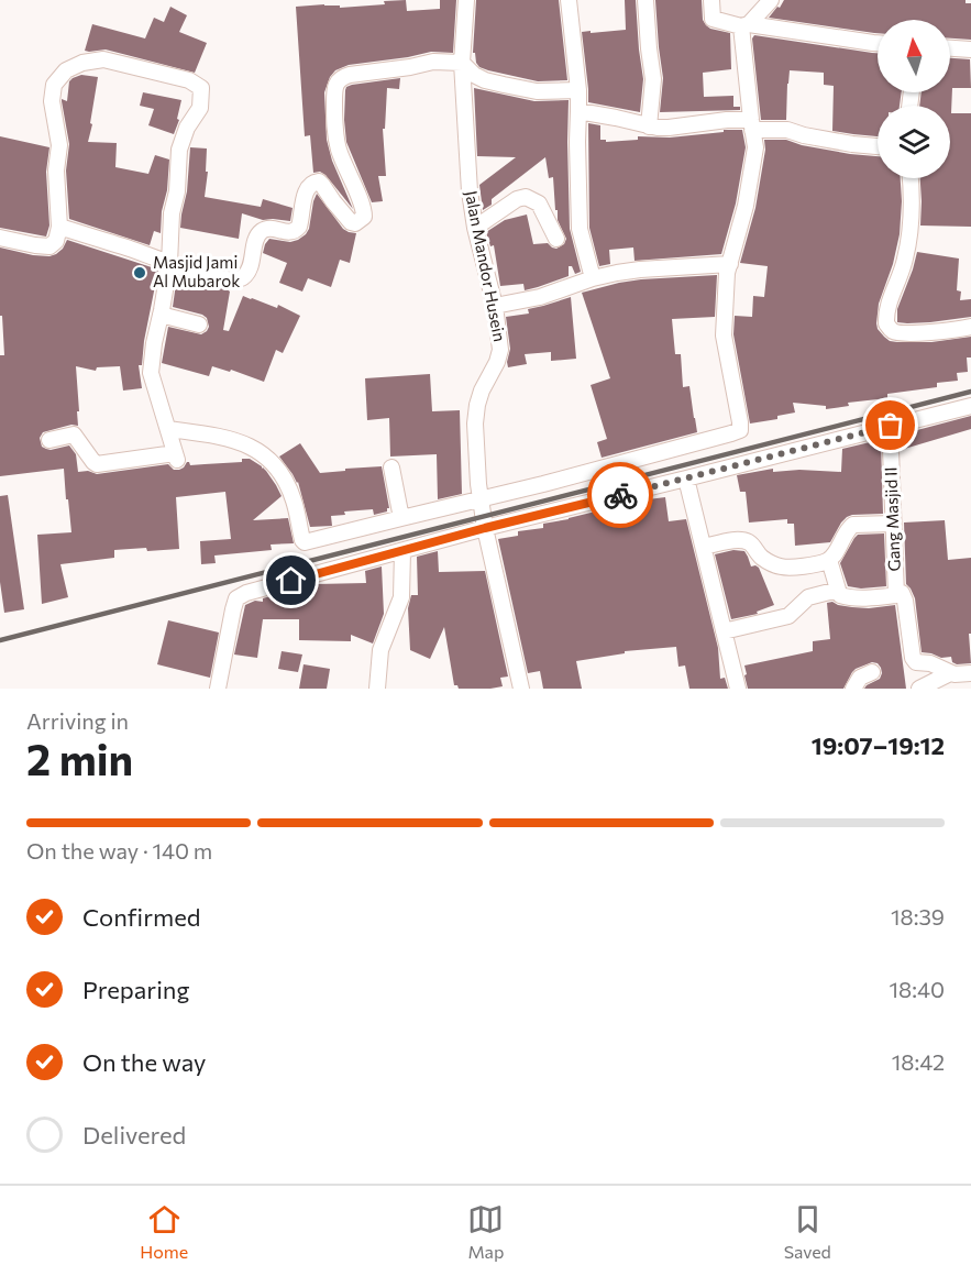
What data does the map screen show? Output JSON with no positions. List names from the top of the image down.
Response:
{
  "streets": {
    "street": ["Jalan Mandor Husein", "Gang Masjid II"]
  },
  "places": ["Masjid Jami Al Mubarok"],
  "north": "top",
  "page": {
    "heading": ["2 min", "Arriving in", "19:07–19:12"],
    "bar": "On the way · 140 m",
    "list": [
      ["Confirmed", "18:39"],
      ["Preparing", "18:40"],
      ["On the way", "18:42"],
      "Delivered"
    ],
    "tabs": ["Home", "Map", "Saved"]
  }
}
